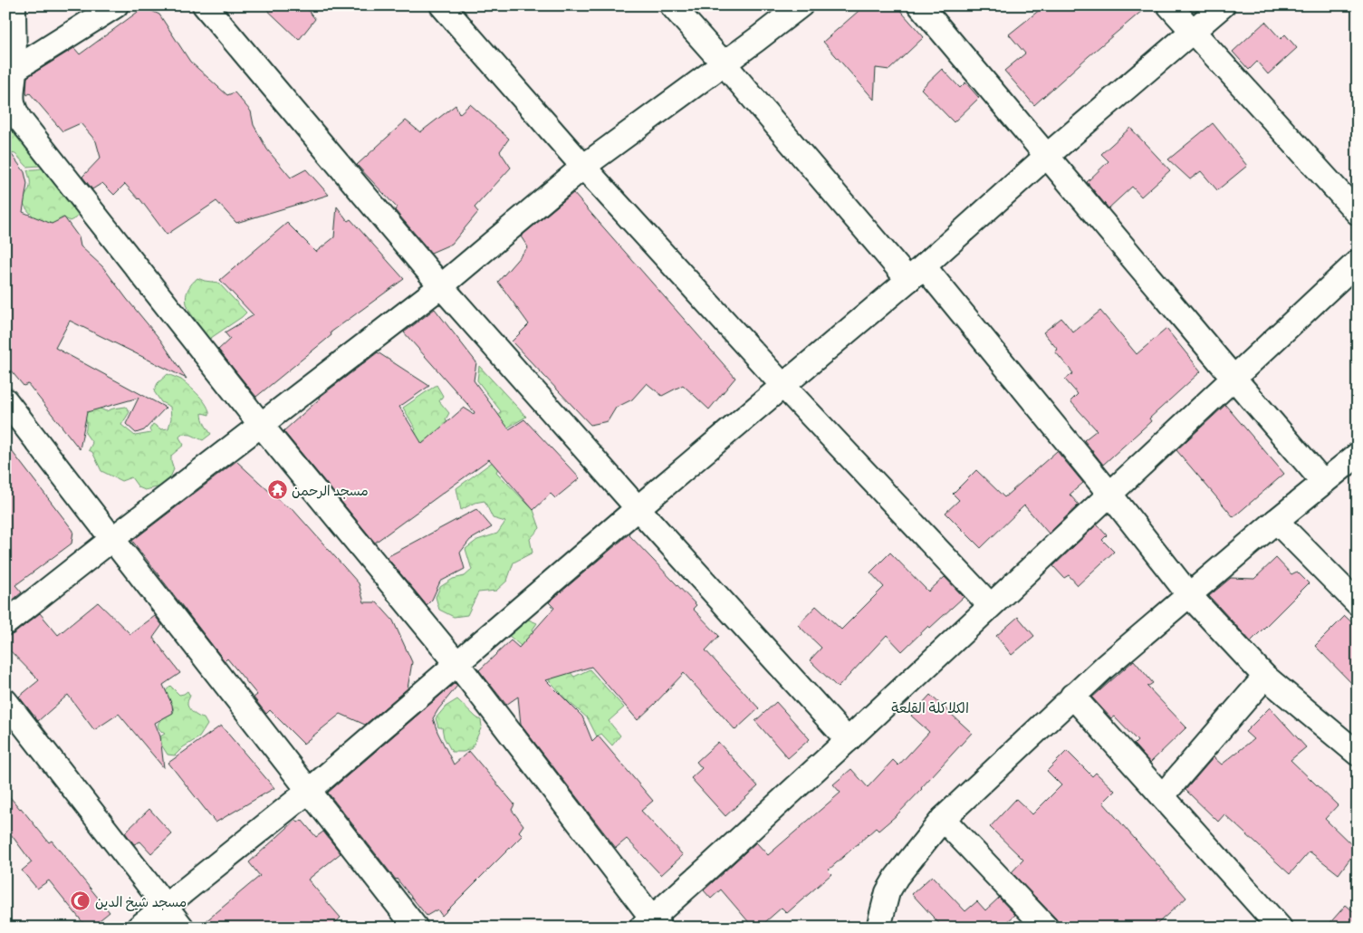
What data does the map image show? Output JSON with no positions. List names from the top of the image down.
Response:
{
  "districts": ["الكلاكلة القلعة"],
  "places": {
    "temple": ["مسجد الرحمن"],
    "mosque": ["مسجد شيخ الدين"]
  }
}
